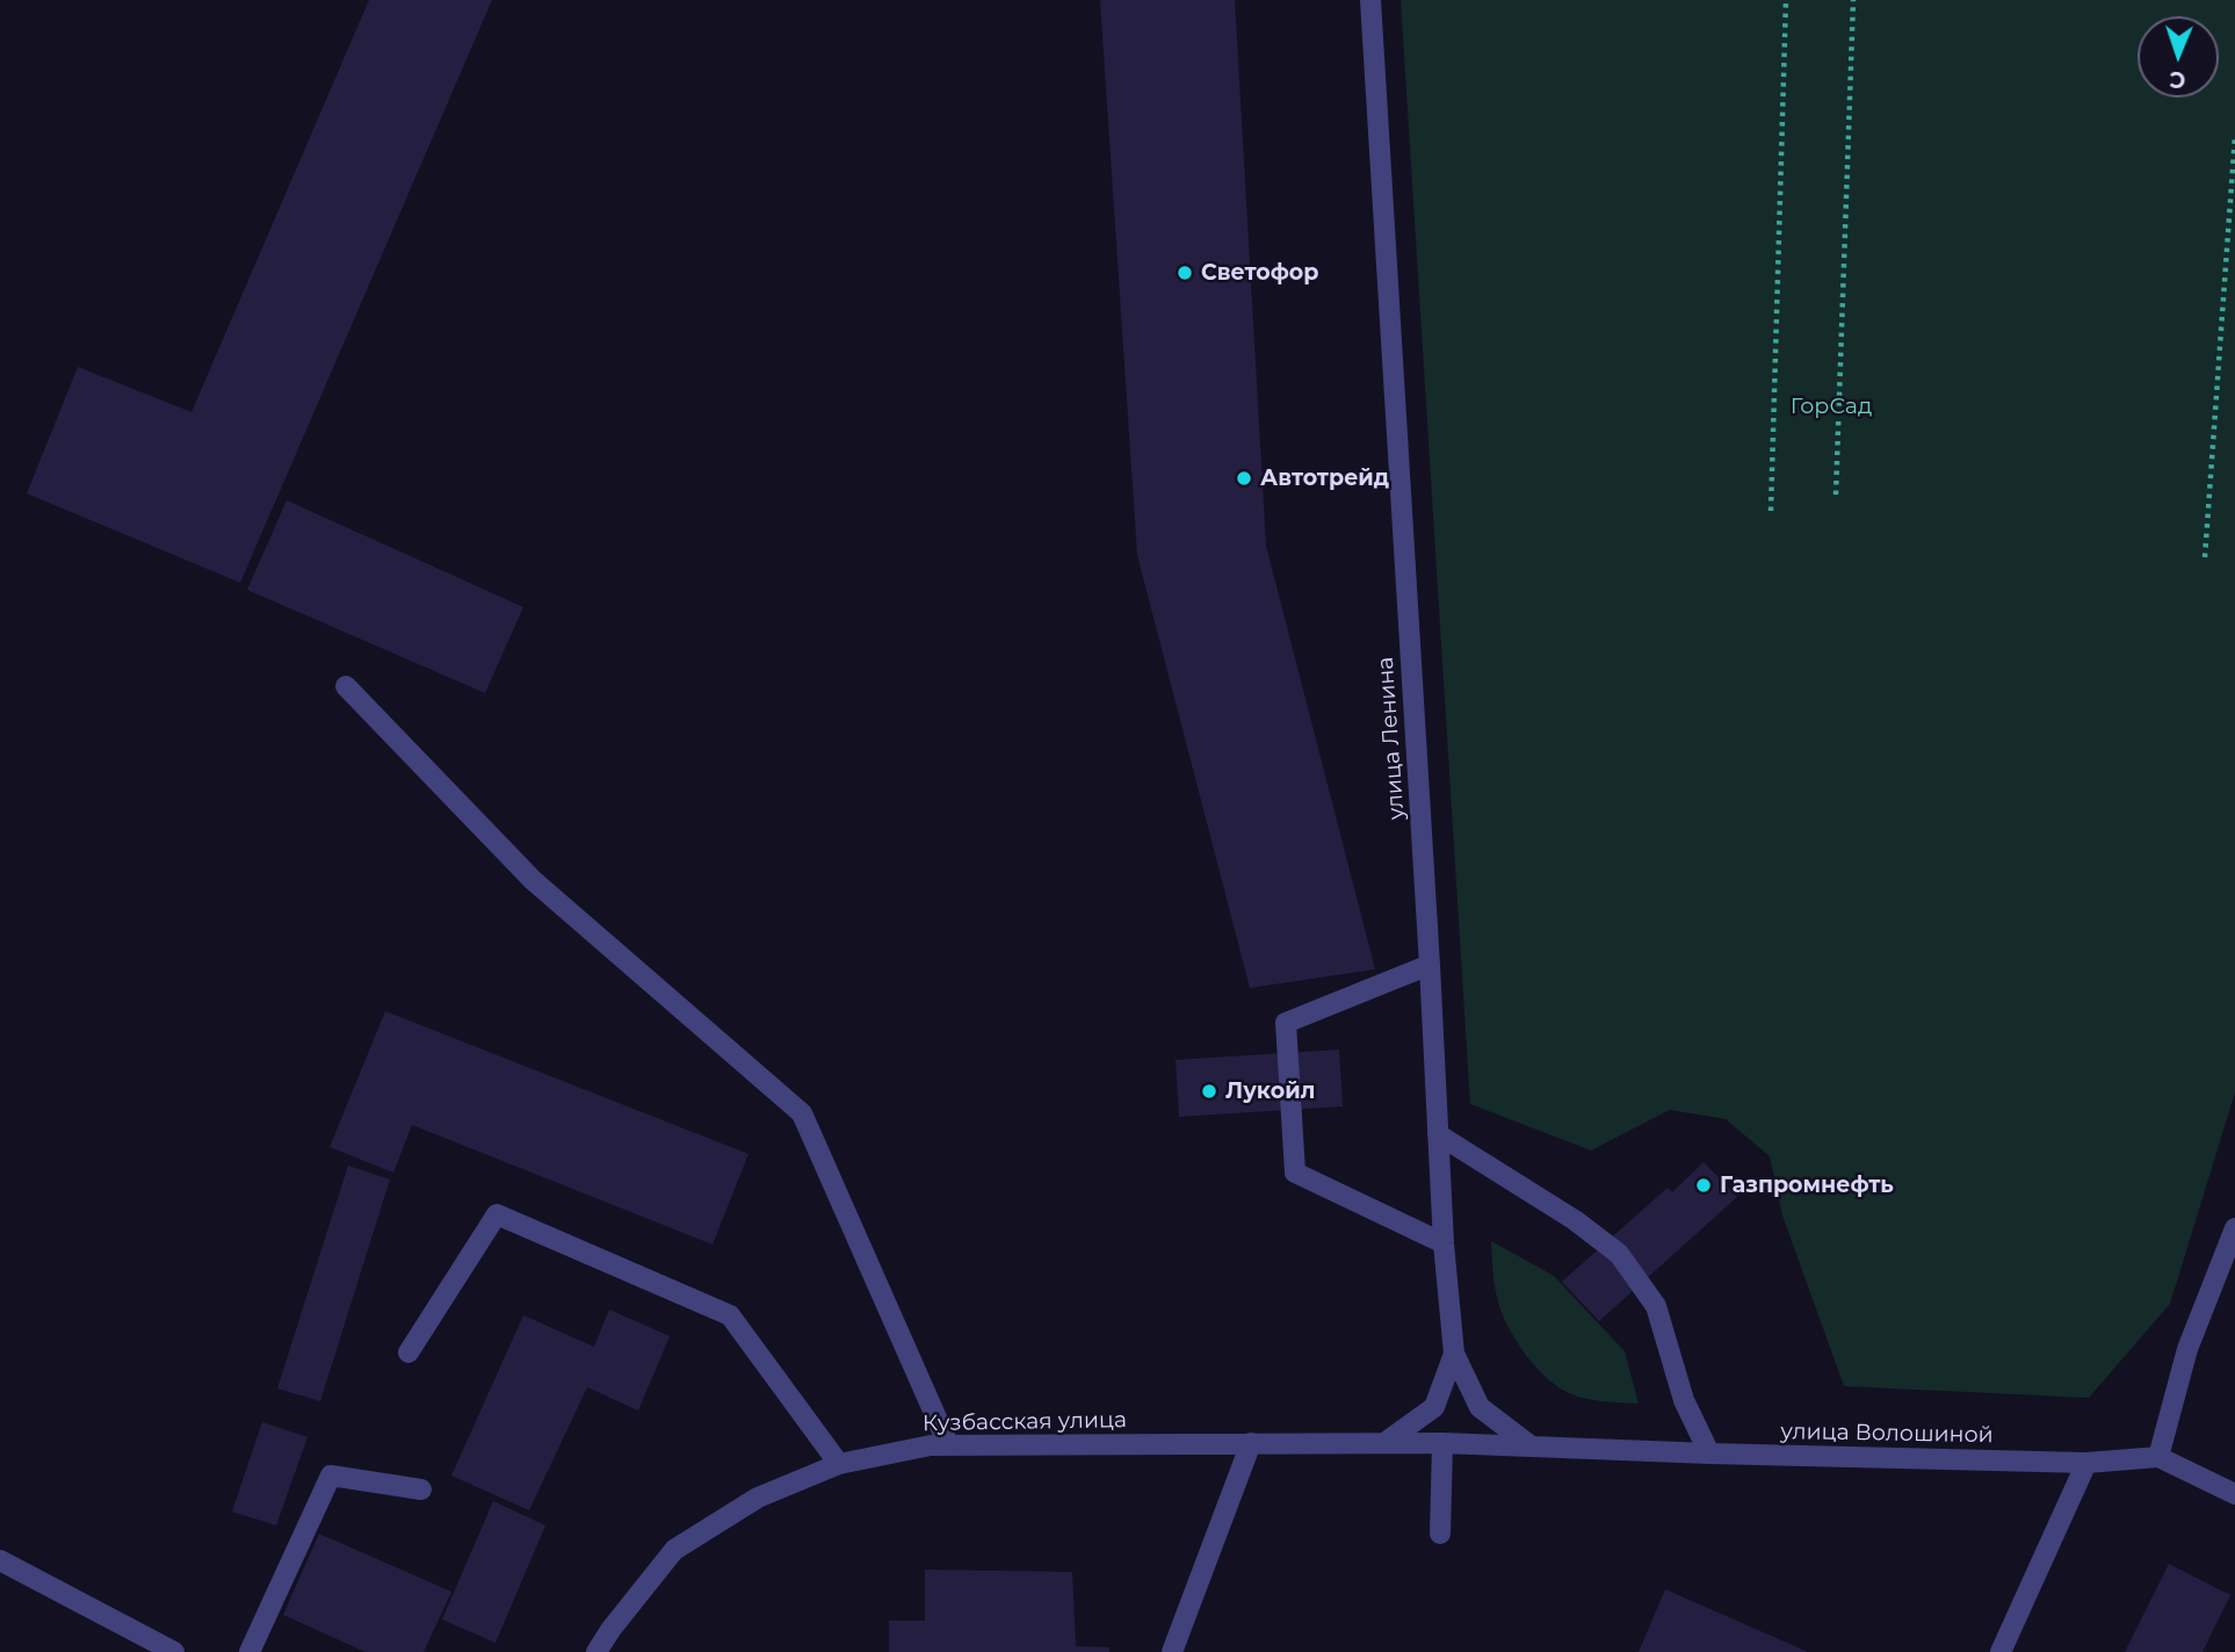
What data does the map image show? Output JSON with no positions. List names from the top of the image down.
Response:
{
  "streets": {
    "street": ["улица Ленина", "Кузбасская улица", "улица Волошиной"]
  },
  "crossings": [
    ["улица Ленина", "Кузбасская улица"],
    ["улица Ленина", "улица Волошиной"],
    ["Кузбасская улица", "улица Волошиной"]
  ],
  "parks": ["ГорСад"],
  "places": [
    "Светофор",
    "Автотрейд",
    "Лукойл",
    "Газпромнефть"
  ],
  "north": "bottom"
}
